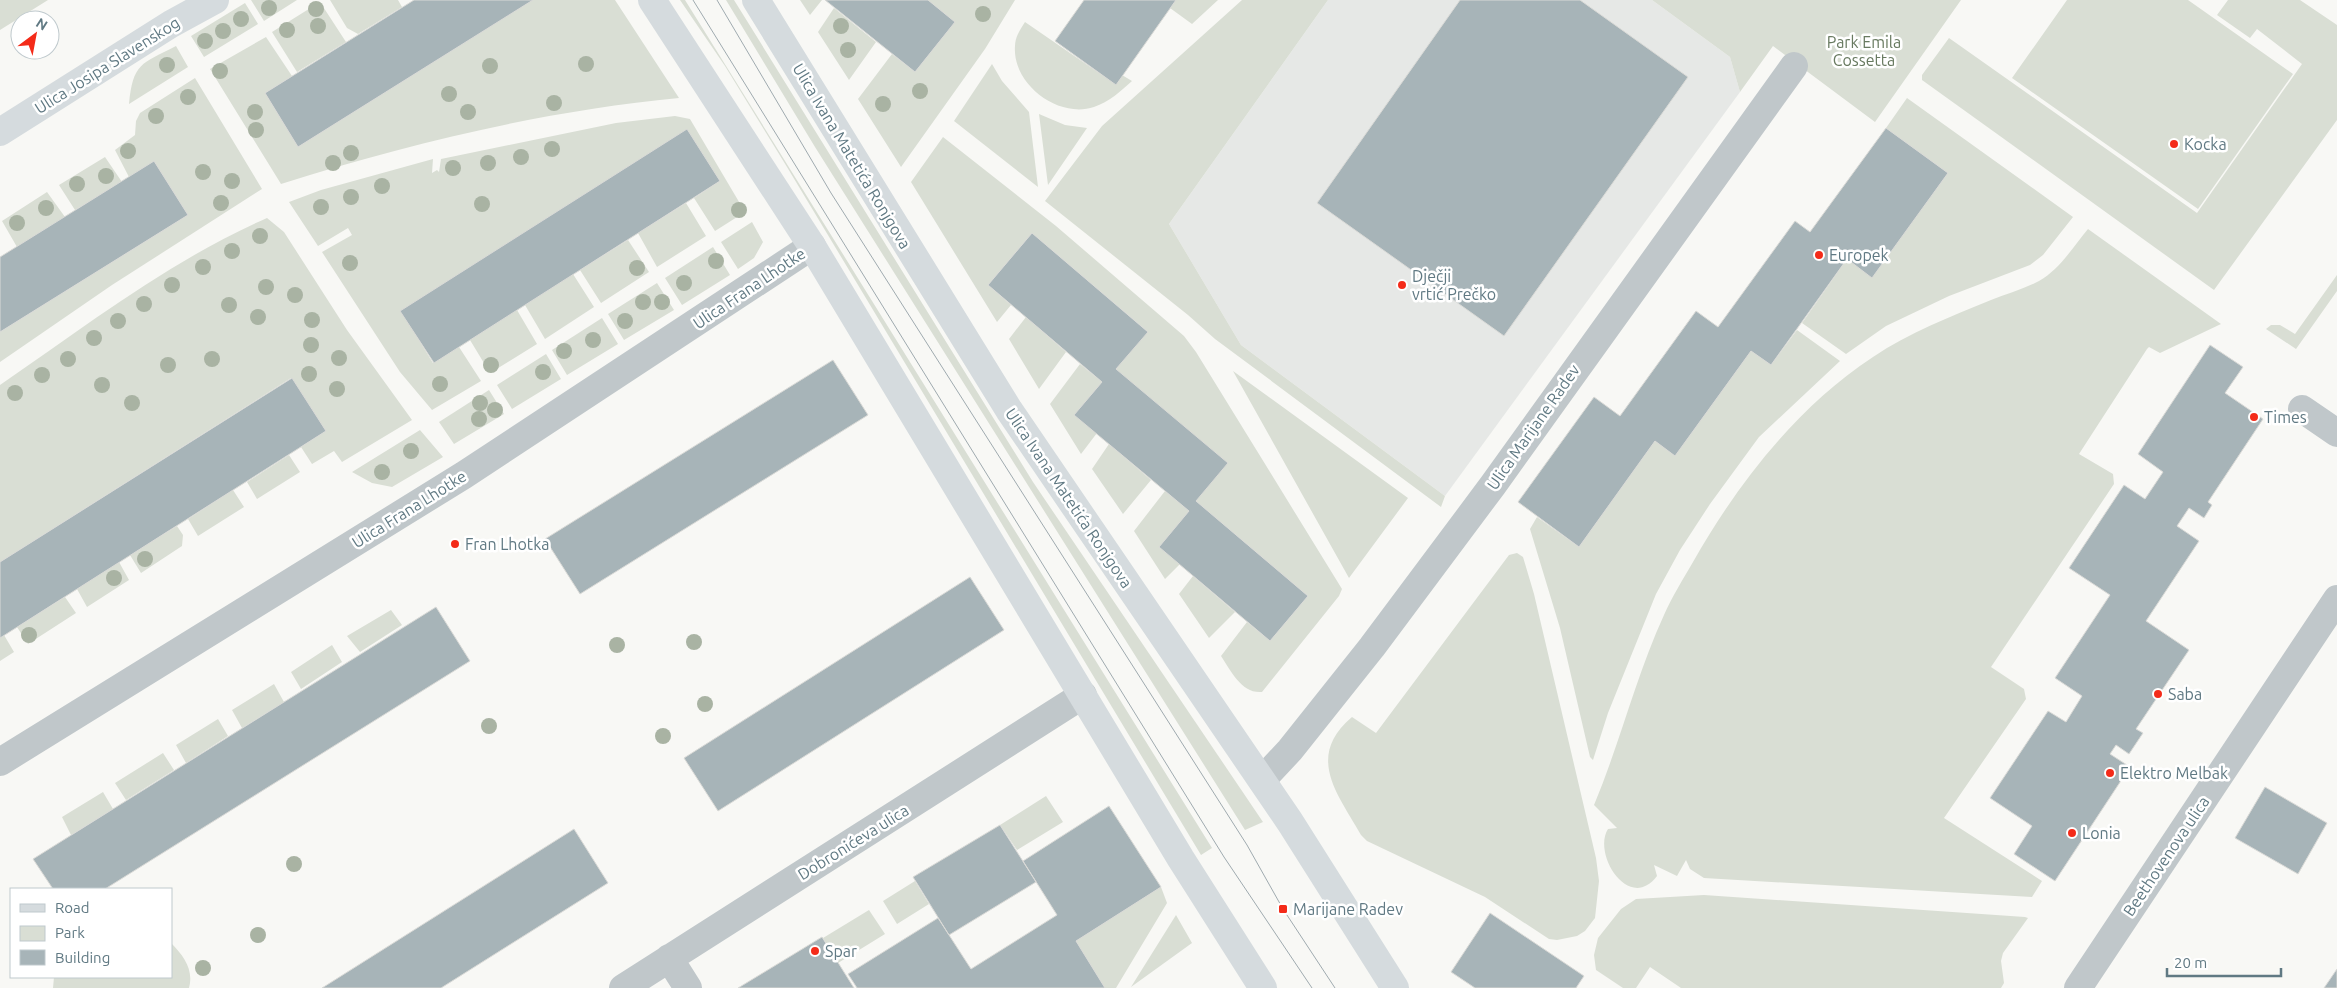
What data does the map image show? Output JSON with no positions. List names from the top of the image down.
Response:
{
  "streets": {
    "street": [
      "Ulica Josipa Slavenskog",
      "Ulica Ivana Matetića Ronjgova",
      "Ulica Frana Lhotke",
      "Ulica Marijane Radev",
      "Dobronićeva ulica",
      "Beethovenova ulica"
    ]
  },
  "crossings": [
    ["Ulica Ivana Matetića Ronjgova", "Ulica Marijane Radev"]
  ],
  "parks": ["Park Emila Cossetta"],
  "places": {
    "other": [
      "Kocka",
      "Europek",
      "Dječji vrtić Prečko",
      "Times",
      "Fran Lhotka",
      "Saba",
      "Elektro Melbak",
      "Lonia",
      "Spar"
    ],
    "transit": ["Marijane Radev"]
  },
  "legend": ["Road", "Park", "Building"],
  "scale_bar": "20 m",
  "north": "top right"
}
